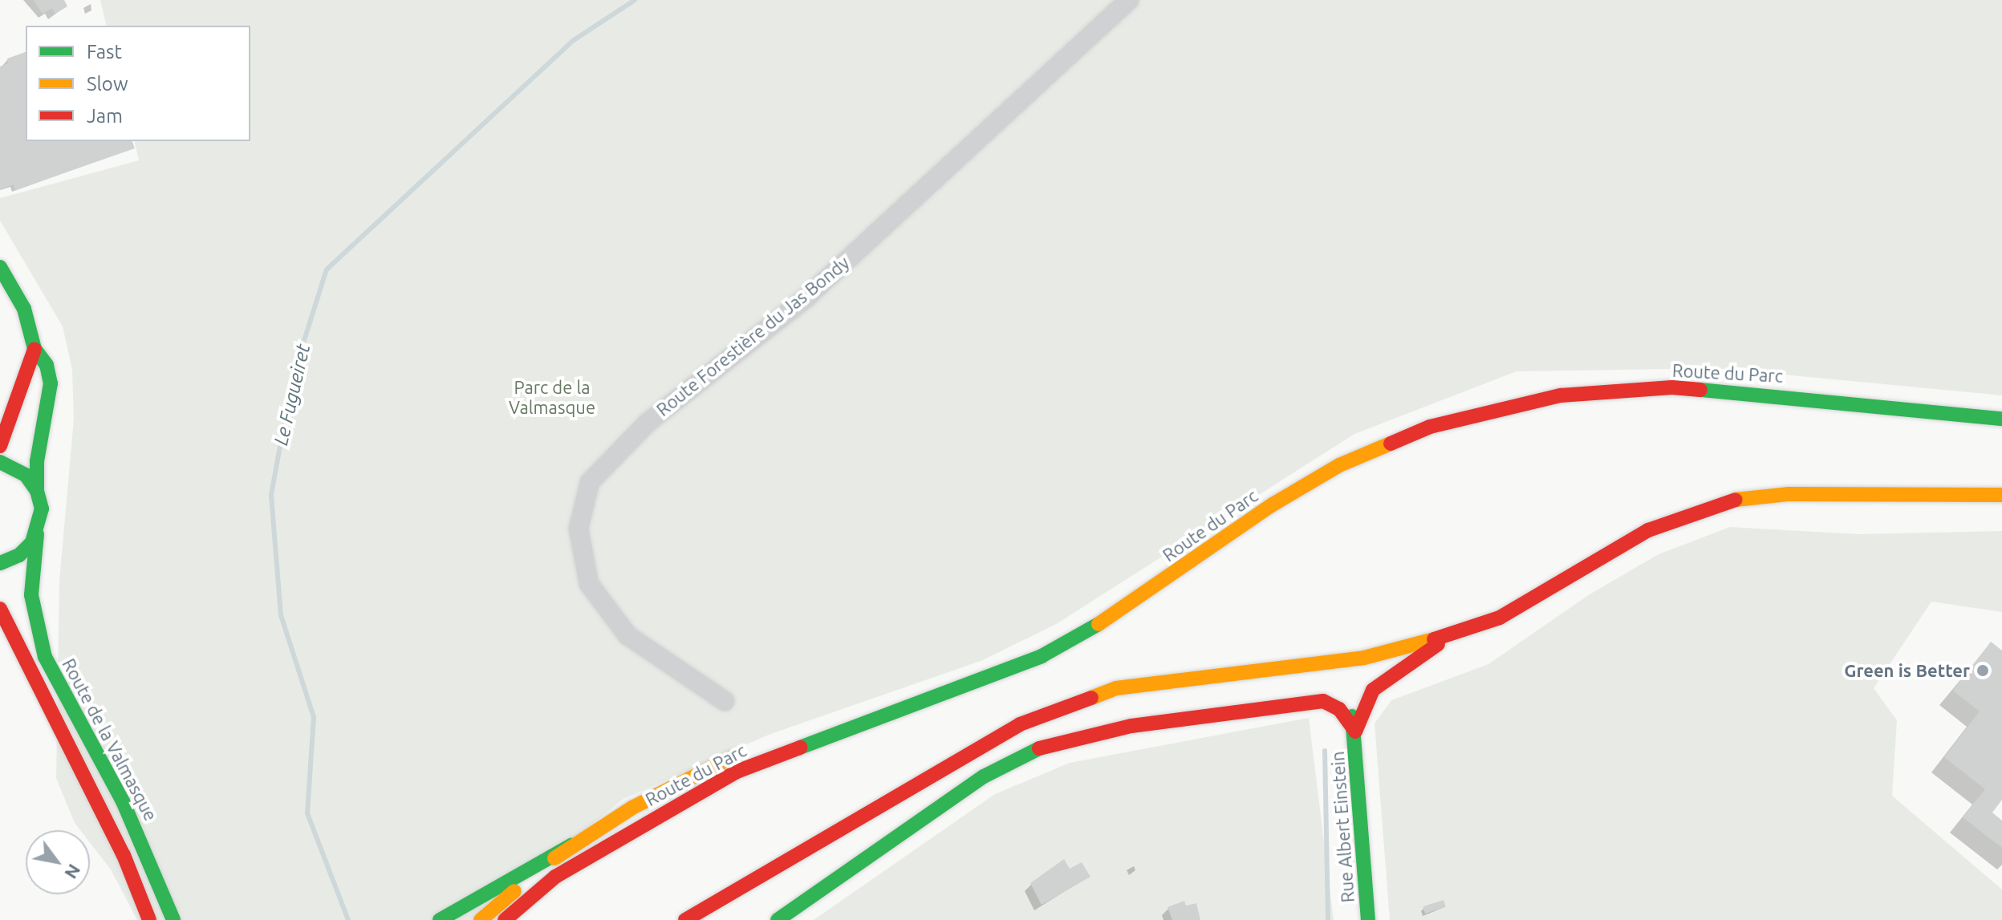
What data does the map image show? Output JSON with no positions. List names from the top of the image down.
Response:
{
  "streets": {
    "main road": ["Route du Parc", "Route de la Valmasque", "Rue Albert Einstein"],
    "street": ["Route Forestière du Jas Bondy"]
  },
  "water": ["Le Fugueiret"],
  "parks": ["Parc de la Valmasque"],
  "places": ["Green is Better"],
  "legend": ["Fast", "Slow", "Jam"],
  "north": "bottom right"
}
